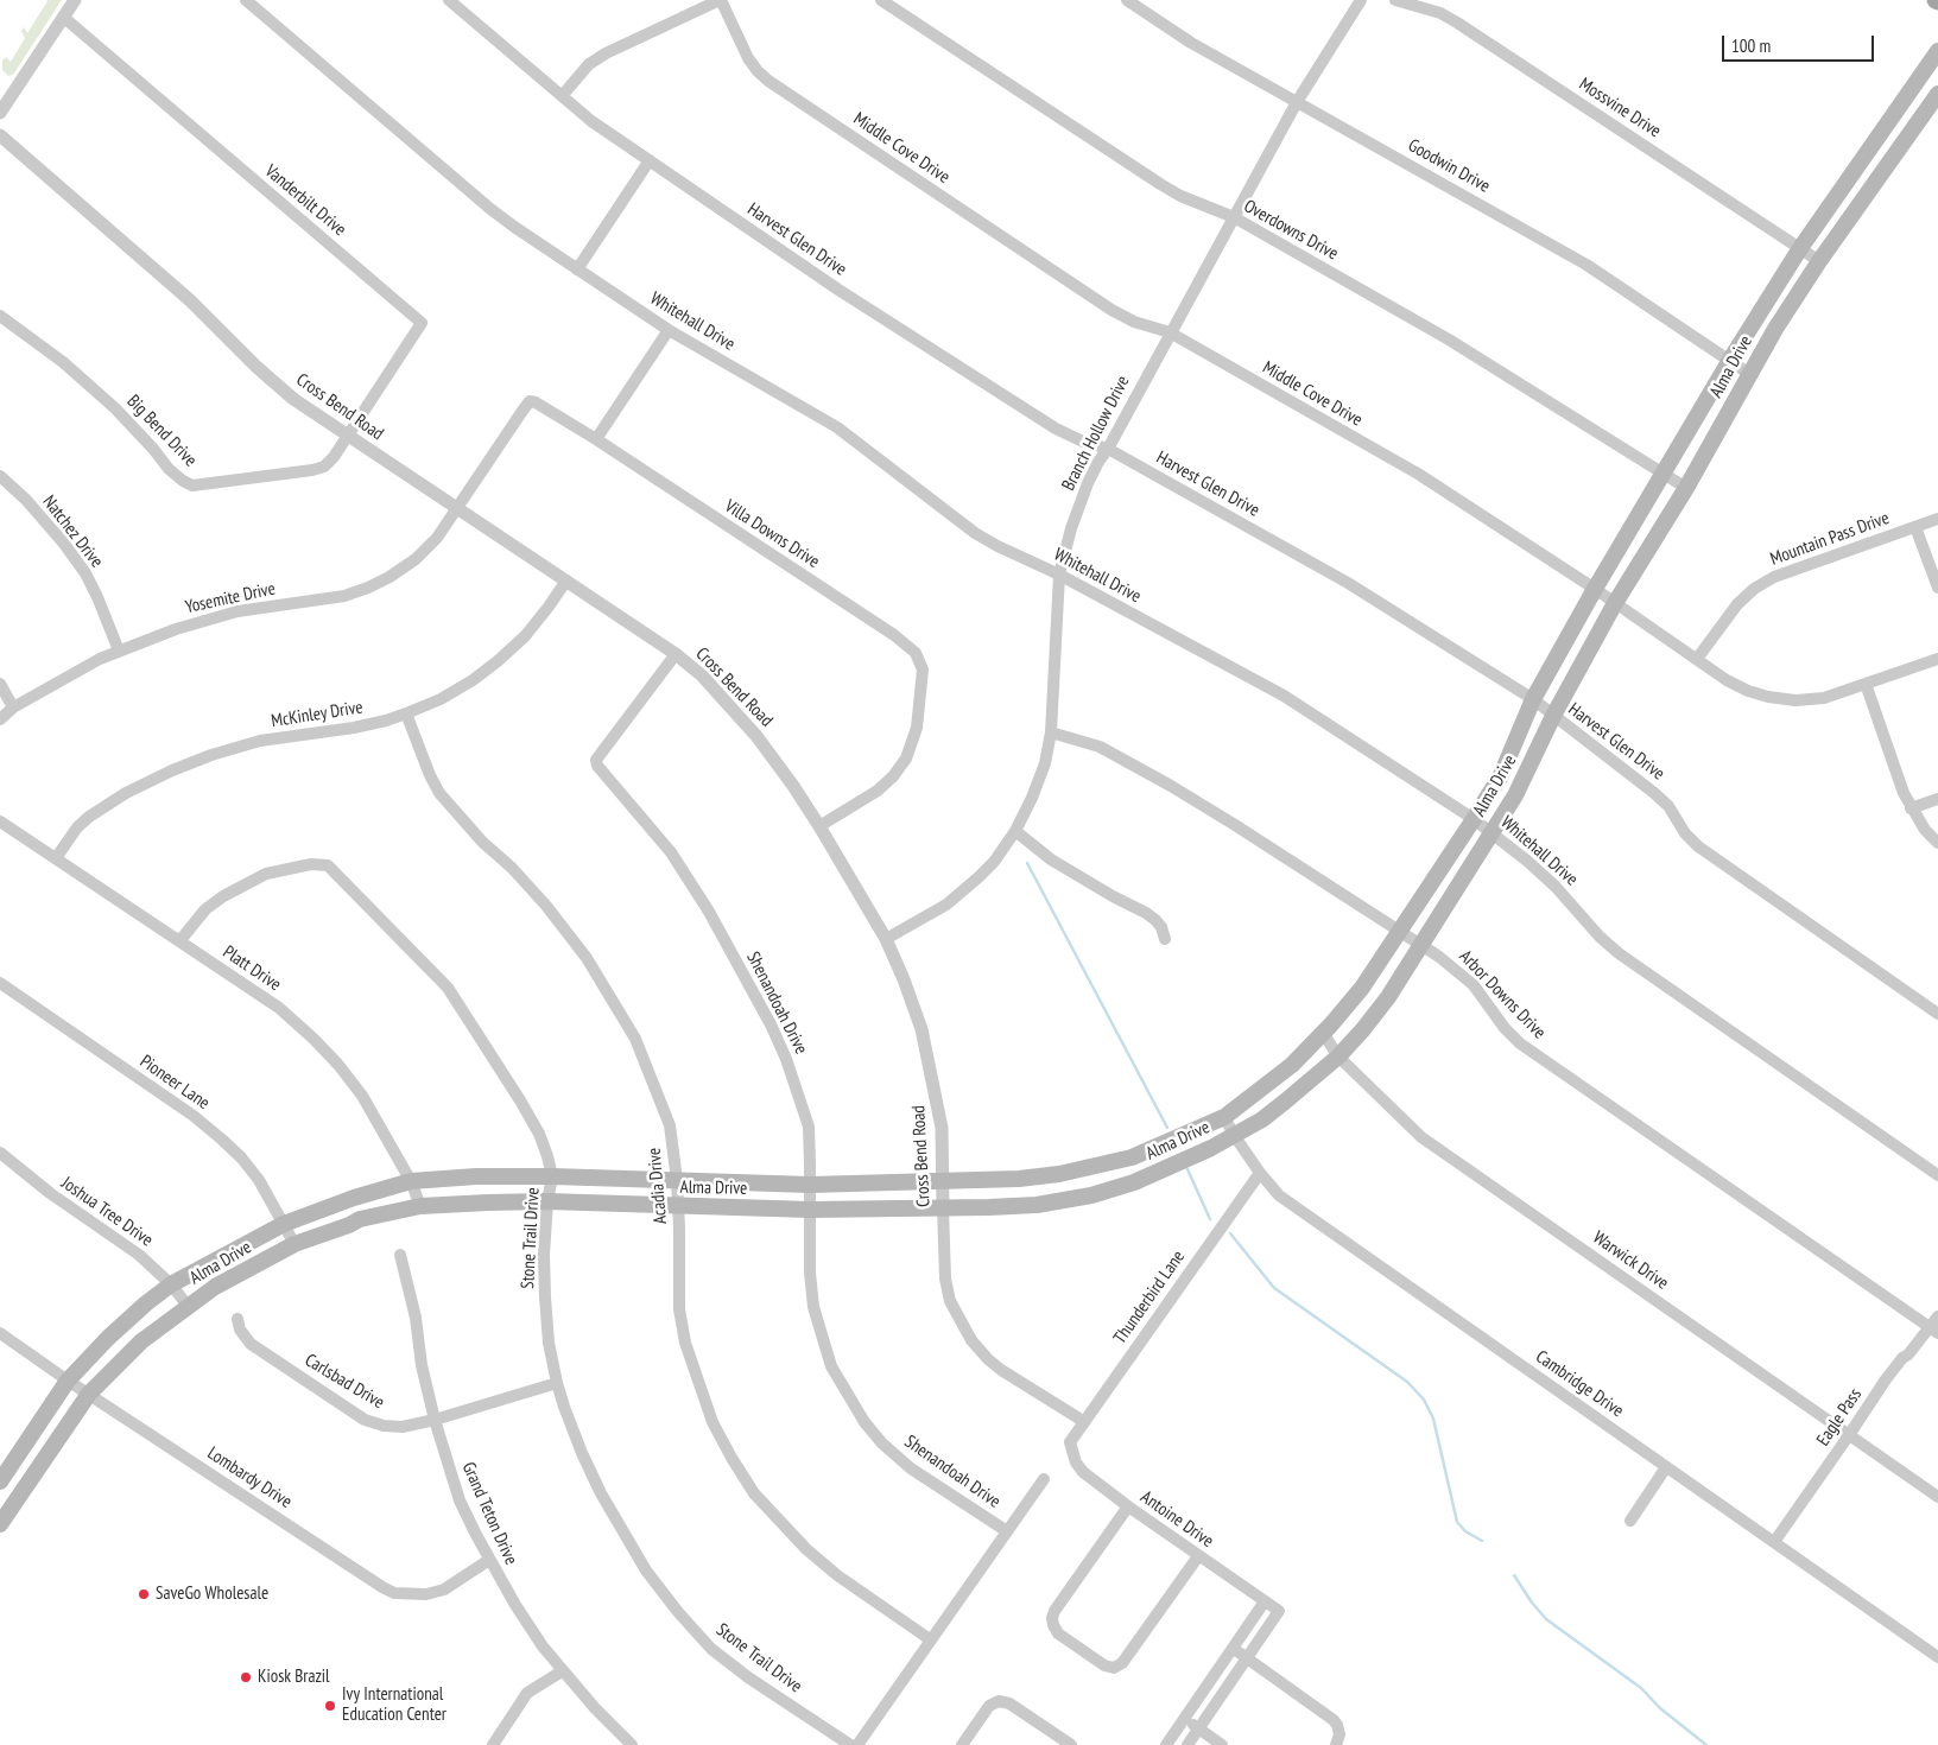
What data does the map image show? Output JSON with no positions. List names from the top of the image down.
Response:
{
  "streets": {
    "main road": ["Alma Drive"],
    "street": [
      "Mossvine Drive",
      "Middle Cove Drive",
      "Goodwin Drive",
      "Vanderbilt Drive",
      "Overdowns Drive",
      "Harvest Glen Drive",
      "Whitehall Drive",
      "Cross Bend Road",
      "Big Bend Drive",
      "Branch Hollow Drive",
      "Natchez Drive",
      "Villa Downs Drive",
      "Mountain Pass Drive",
      "Yosemite Drive",
      "McKinley Drive",
      "Platt Drive",
      "Arbor Downs Drive",
      "Shenandoah Drive",
      "Pioneer Lane",
      "Acadia Drive",
      "Joshua Tree Drive",
      "Stone Trail Drive",
      "Warwick Drive",
      "Thunderbird Lane",
      "Carlsbad Drive",
      "Cambridge Drive",
      "Eagle Pass",
      "Lombardy Drive",
      "Grand Teton Drive",
      "Antoine Drive"
    ]
  },
  "crossings": [
    ["Mossvine Drive", "Alma Drive"],
    ["Middle Cove Drive", "Alma Drive"],
    ["Middle Cove Drive", "Branch Hollow Drive"],
    ["Middle Cove Drive", "Mountain Pass Drive"],
    ["Goodwin Drive", "Alma Drive"],
    ["Goodwin Drive", "Branch Hollow Drive"],
    ["Vanderbilt Drive", "Cross Bend Road"],
    ["Vanderbilt Drive", "Big Bend Drive"],
    ["Overdowns Drive", "Alma Drive"],
    ["Overdowns Drive", "Branch Hollow Drive"],
    ["Harvest Glen Drive", "Alma Drive"],
    ["Harvest Glen Drive", "Branch Hollow Drive"],
    ["Whitehall Drive", "Alma Drive"],
    ["Whitehall Drive", "Branch Hollow Drive"],
    ["Alma Drive", "Cross Bend Road"],
    ["Alma Drive", "Platt Drive"],
    ["Alma Drive", "Arbor Downs Drive"],
    ["Alma Drive", "Shenandoah Drive"],
    ["Alma Drive", "Pioneer Lane"],
    ["Alma Drive", "Acadia Drive"],
    ["Alma Drive", "Joshua Tree Drive"],
    ["Alma Drive", "Stone Trail Drive"],
    ["Alma Drive", "Warwick Drive"],
    ["Alma Drive", "Cambridge Drive"],
    ["Alma Drive", "Lombardy Drive"],
    ["Cross Bend Road", "Big Bend Drive"],
    ["Cross Bend Road", "Branch Hollow Drive"],
    ["Cross Bend Road", "Villa Downs Drive"],
    ["Cross Bend Road", "Yosemite Drive"],
    ["Cross Bend Road", "McKinley Drive"],
    ["Cross Bend Road", "Shenandoah Drive"],
    ["Cross Bend Road", "Thunderbird Lane"],
    ["Branch Hollow Drive", "Arbor Downs Drive"],
    ["Natchez Drive", "Yosemite Drive"],
    ["Villa Downs Drive", "Yosemite Drive"],
    ["McKinley Drive", "Platt Drive"],
    ["McKinley Drive", "Acadia Drive"],
    ["Platt Drive", "Stone Trail Drive"],
    ["Arbor Downs Drive", "Eagle Pass"],
    ["Stone Trail Drive", "Carlsbad Drive"],
    ["Warwick Drive", "Eagle Pass"],
    ["Thunderbird Lane", "Cambridge Drive"],
    ["Thunderbird Lane", "Antoine Drive"],
    ["Carlsbad Drive", "Grand Teton Drive"],
    ["Cambridge Drive", "Eagle Pass"],
    ["Lombardy Drive", "Grand Teton Drive"]
  ],
  "places": ["SaveGo Wholesale", "Kiosk Brazil", "Ivy International Education Center"],
  "scale_bar": "100 m"
}
